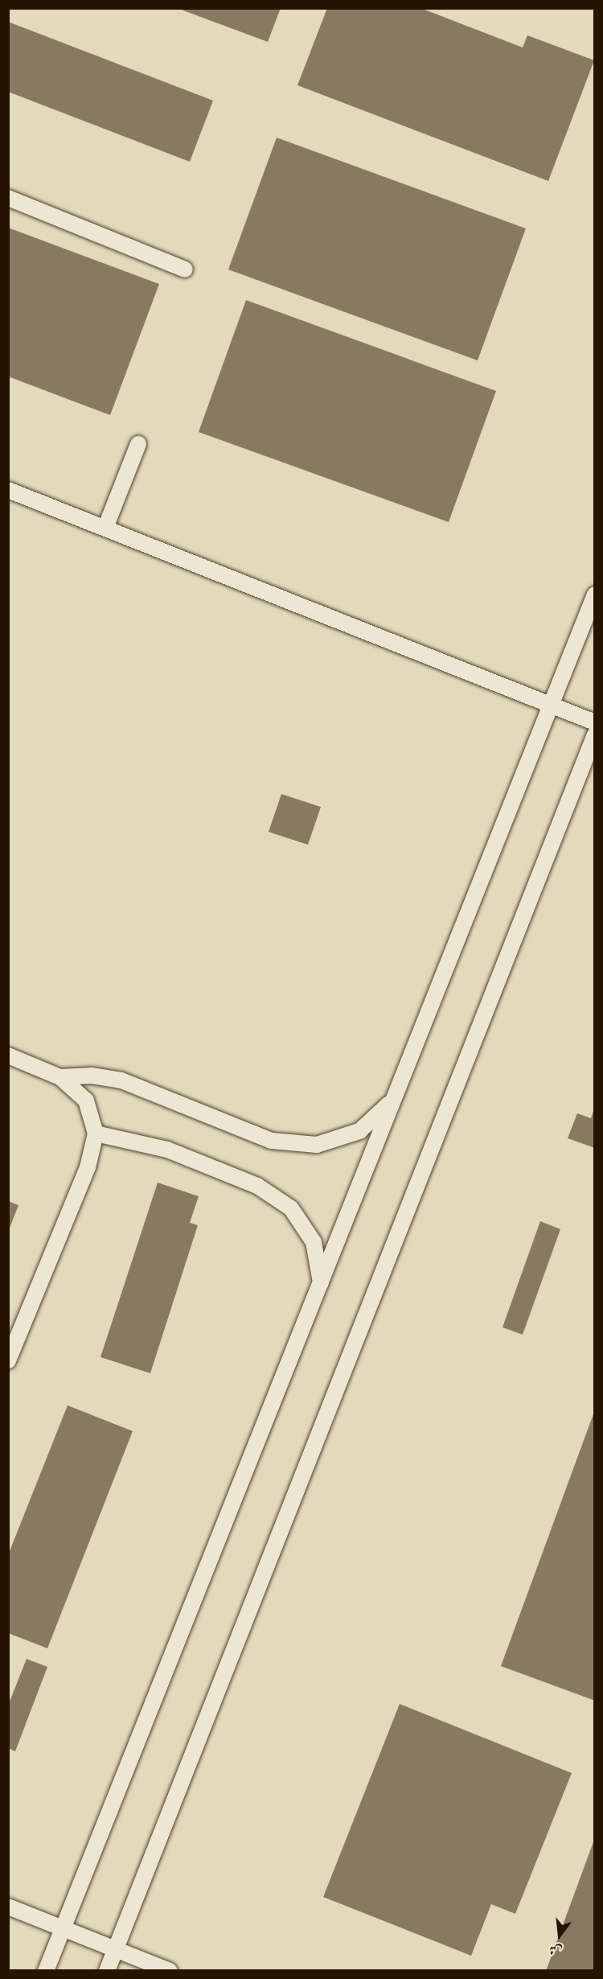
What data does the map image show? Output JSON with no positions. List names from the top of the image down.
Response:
{
  "north": "bottom"
}
